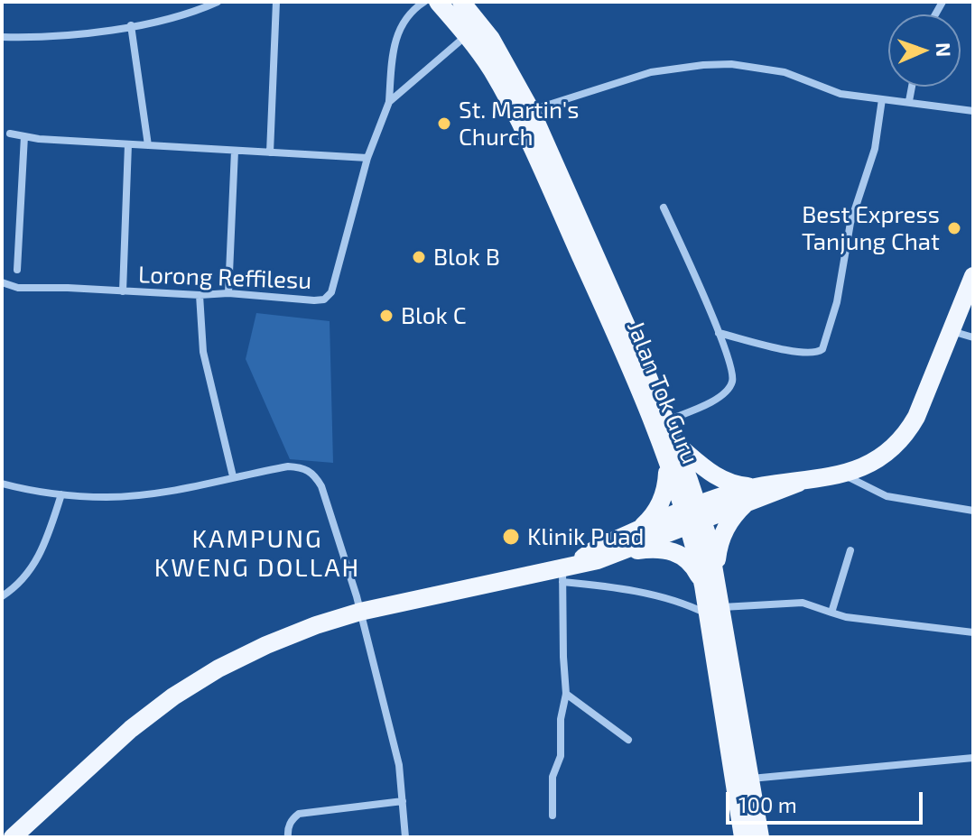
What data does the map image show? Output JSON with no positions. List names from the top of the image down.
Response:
{
  "streets": {
    "main road": ["Jalan Tok Guru"],
    "street": ["Lorong Reffilesu"]
  },
  "crossings": [
    ["Lorong Reffilesu", "Jalan Tok Guru"]
  ],
  "districts": ["KAMPUNG KWENG DOLLAH"],
  "places": [
    "St. Martin's Church",
    "Best Express Tanjung Chat",
    "Blok B",
    "Blok C",
    "Klinik Puad"
  ],
  "scale_bar": "100 m",
  "north": "right"
}
